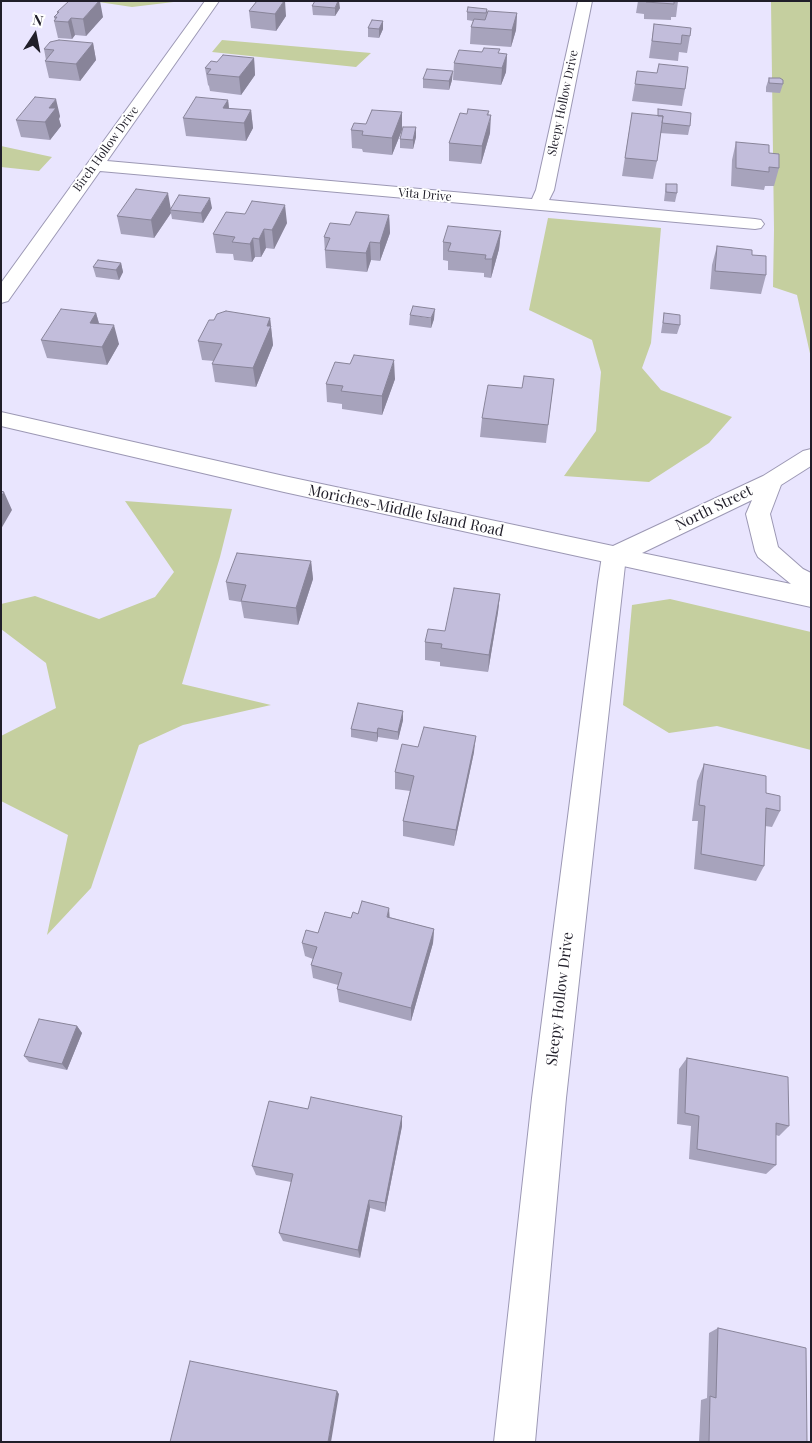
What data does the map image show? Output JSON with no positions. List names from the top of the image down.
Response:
{
  "streets": {
    "street": [
      "Sleepy Hollow Drive",
      "Birch Hollow Drive",
      "Vita Drive",
      "North Street",
      "Moriches-Middle Island Road"
    ]
  },
  "crossings": [
    ["Sleepy Hollow Drive", "Vita Drive"],
    ["Sleepy Hollow Drive", "North Street"],
    ["Sleepy Hollow Drive", "Moriches-Middle Island Road"],
    ["Birch Hollow Drive", "Vita Drive"],
    ["North Street", "Moriches-Middle Island Road"]
  ],
  "north": "top"
}
